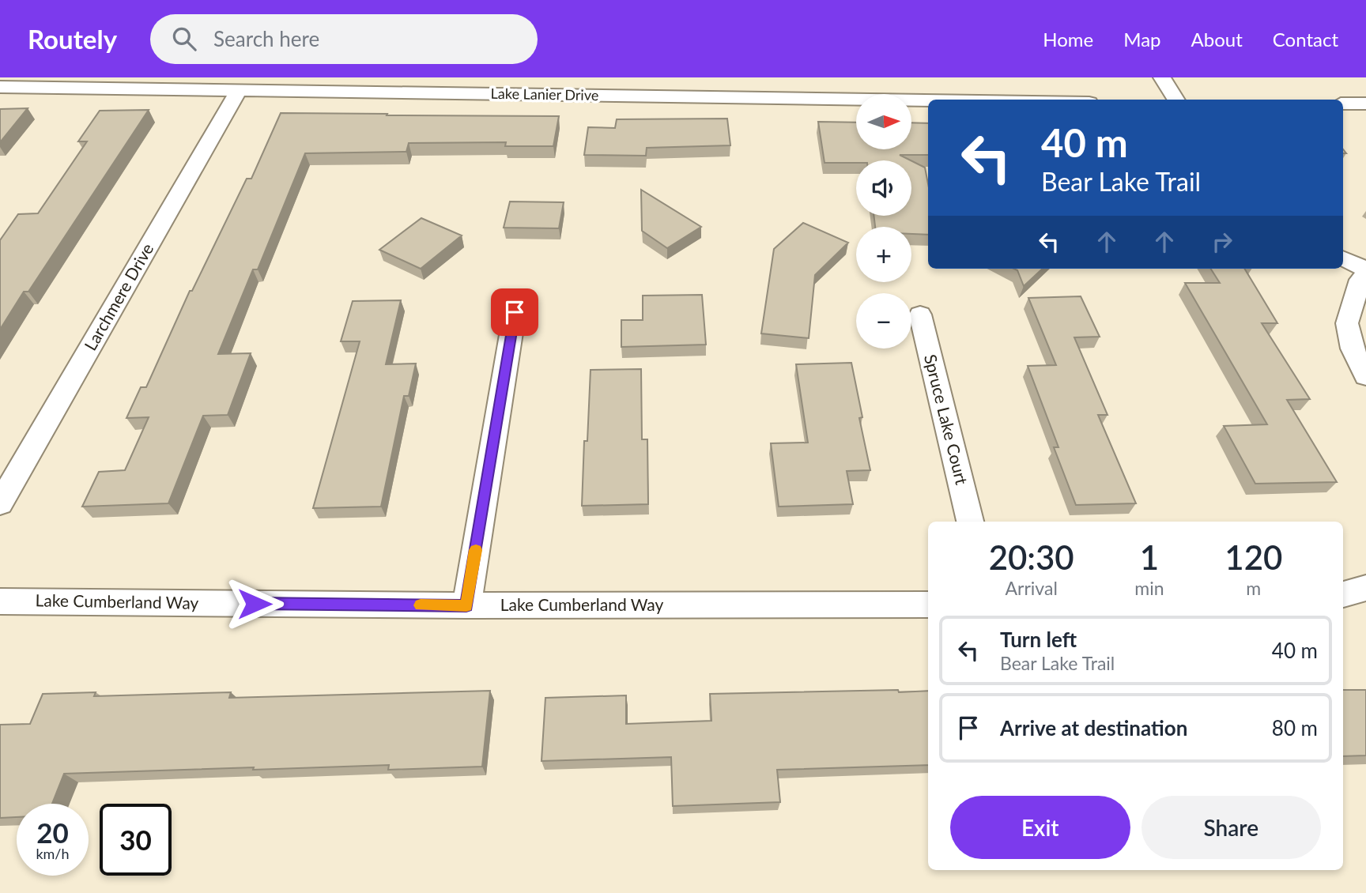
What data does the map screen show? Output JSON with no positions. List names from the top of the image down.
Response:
{
  "streets": {
    "street": [
      "Lake Lanier Drive",
      "Larchmere Drive",
      "Spruce Lake Court",
      "Lake Cumberland Way"
    ]
  },
  "crossings": [
    ["Lake Lanier Drive", "Larchmere Drive"]
  ],
  "north": "right",
  "page": {
    "header": "Routely",
    "search": "Search here",
    "nav": [
      "Home",
      "Map",
      "About",
      "Contact"
    ],
    "map_buttons": ["+", "−"],
    "turn": ["40 m", "Bear Lake Trail"],
    "eta": [
      "20:30",
      "Arrival",
      "1",
      "min",
      "120",
      "m"
    ],
    "list": [
      {
        "name": "Turn left",
        "note": "Bear Lake Trail",
        "value": "40 m"
      },
      {
        "name": "Arrive at destination",
        "value": "80 m"
      }
    ],
    "buttons": ["Exit", "Share"],
    "speed": "20 km/h",
    "limit": "30"
  }
}
